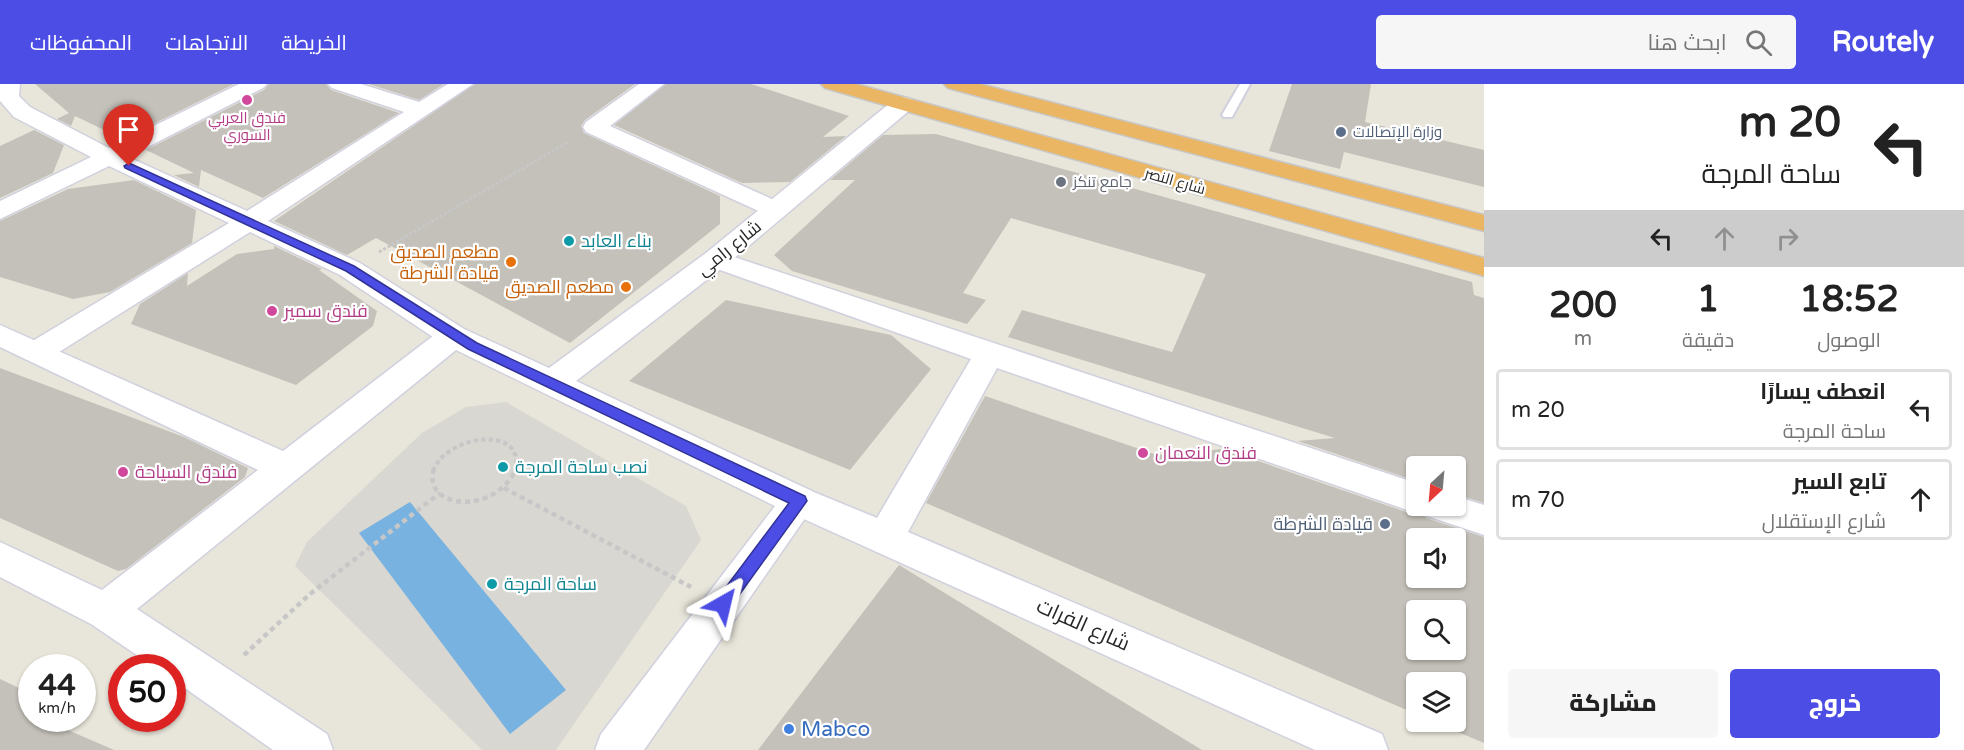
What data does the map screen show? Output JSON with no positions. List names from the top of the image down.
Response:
{
  "streets": {
    "highway": ["شارع النصر"],
    "street": ["شارع رامي", "شارع الفرات"]
  },
  "crossings": [
    ["شارع النصر", "شارع رامي"]
  ],
  "places": [
    "فندق العربي السوري",
    "وزارة الإتصالات",
    "جامع تنكز",
    "بناء العابد",
    "مطعم الصديق قيادة الشرطة",
    "مطعم الصديق",
    "فندق سمير",
    "فندق النعمان",
    "نصب ساحة المرجة",
    "فندق السياحة",
    "قيادة الشرطة",
    "ساحة المرجة",
    "Mabco"
  ],
  "north": "bottom left",
  "page": {
    "header": "Routely",
    "search": "ابحث هنا",
    "nav": ["الخريطة", "الاتجاهات", "المحفوظات"],
    "turn": ["20 m", "ساحة المرجة"],
    "eta": [
      "18:52",
      "الوصول",
      "1",
      "دقيقة",
      "200",
      "m"
    ],
    "list": [
      {
        "name": "انعطف يسارًا",
        "note": "ساحة المرجة",
        "value": "20 m"
      },
      {
        "name": "تابع السير",
        "note": "شارع الإستقلال",
        "value": "70 m"
      }
    ],
    "speed": "44 km/h",
    "limit": "50",
    "buttons": ["خروج", "مشاركة"]
  }
}
